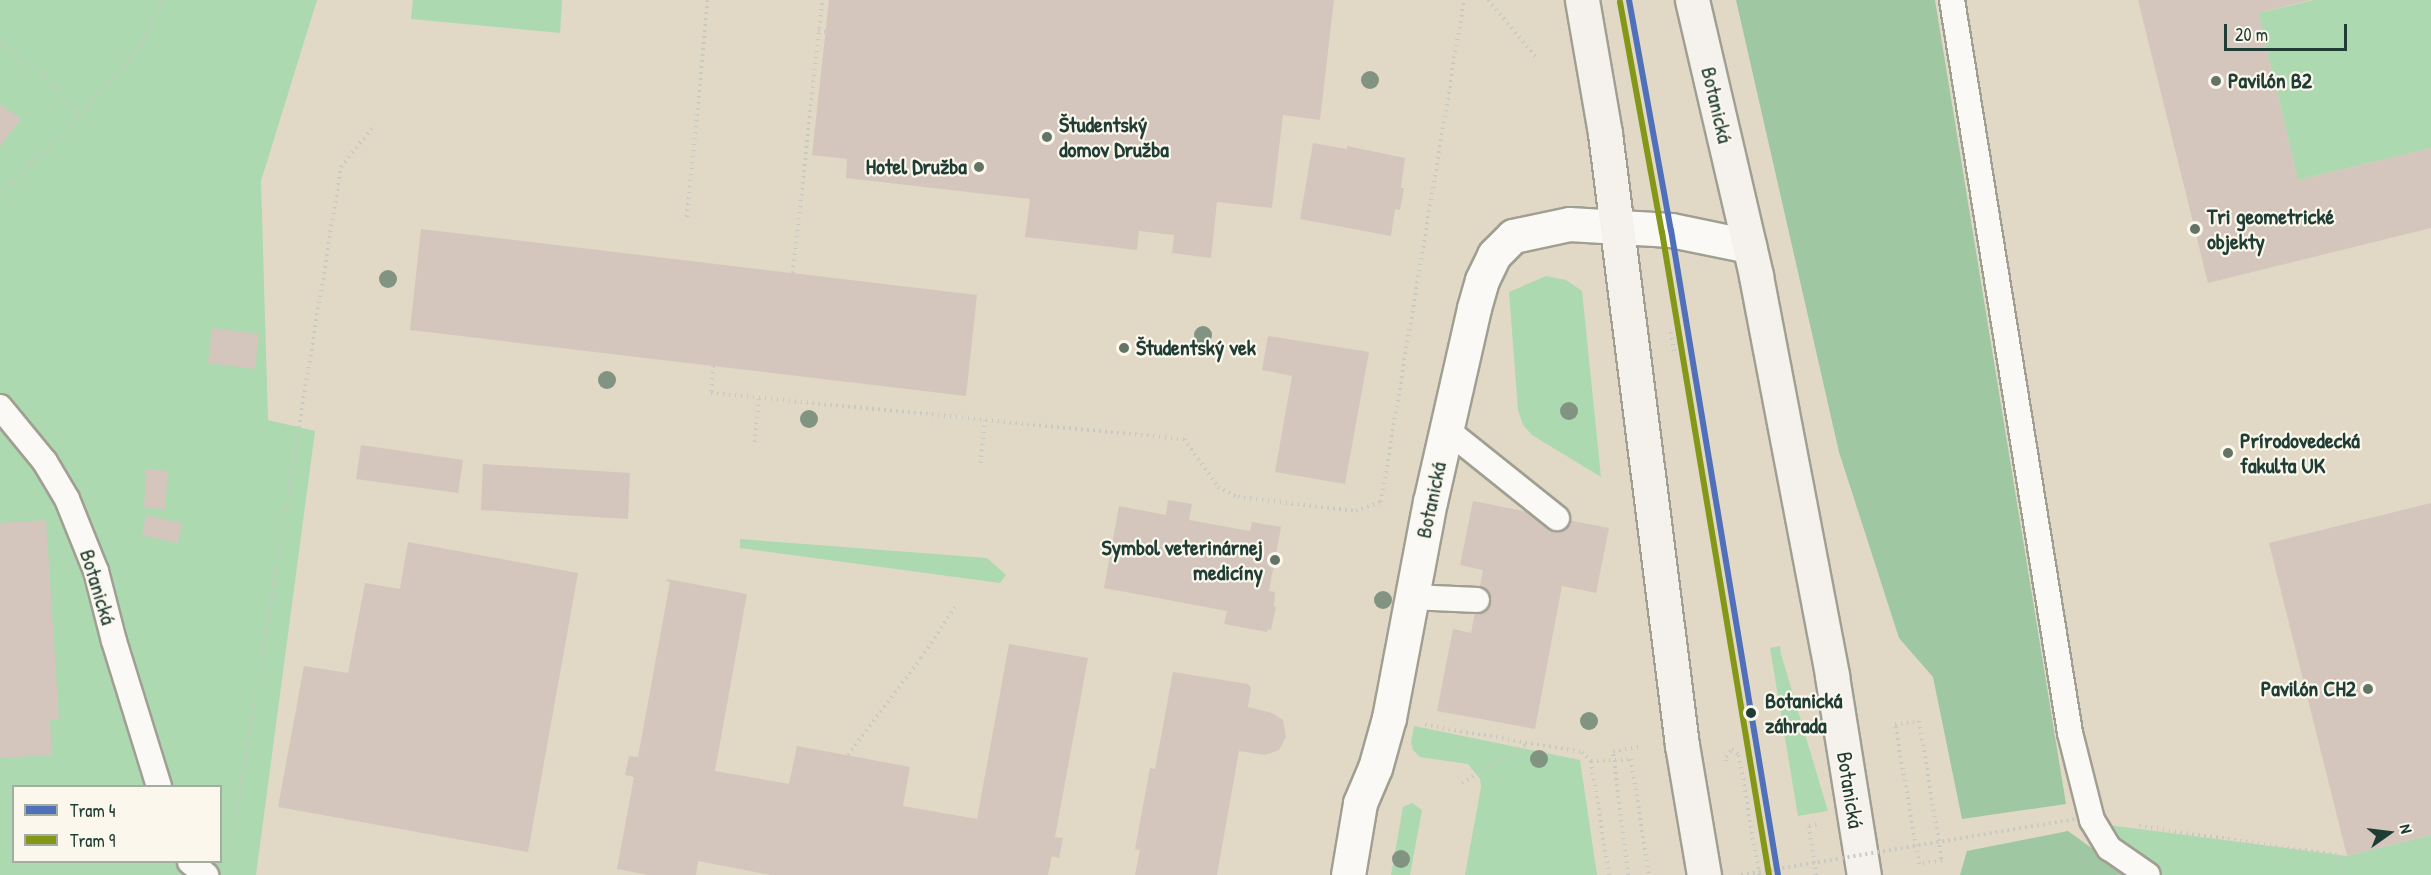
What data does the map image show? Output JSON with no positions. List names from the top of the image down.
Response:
{
  "streets": {
    "main road": ["Botanická"]
  },
  "places": [
    "Pavilón B2",
    "Študentský domov Družba",
    "Hotel Družba",
    "Tri geometrické objekty",
    "Študentský vek",
    "Prírodovedecká fakulta UK",
    "Symbol veterinárnej medicíny",
    "Pavilón CH2",
    "Botanická záhrada"
  ],
  "lines": ["tram line 4", "tram line 9"],
  "legend": ["Tram 4", "Tram 9"],
  "scale_bar": "20 m",
  "north": "right"
}
